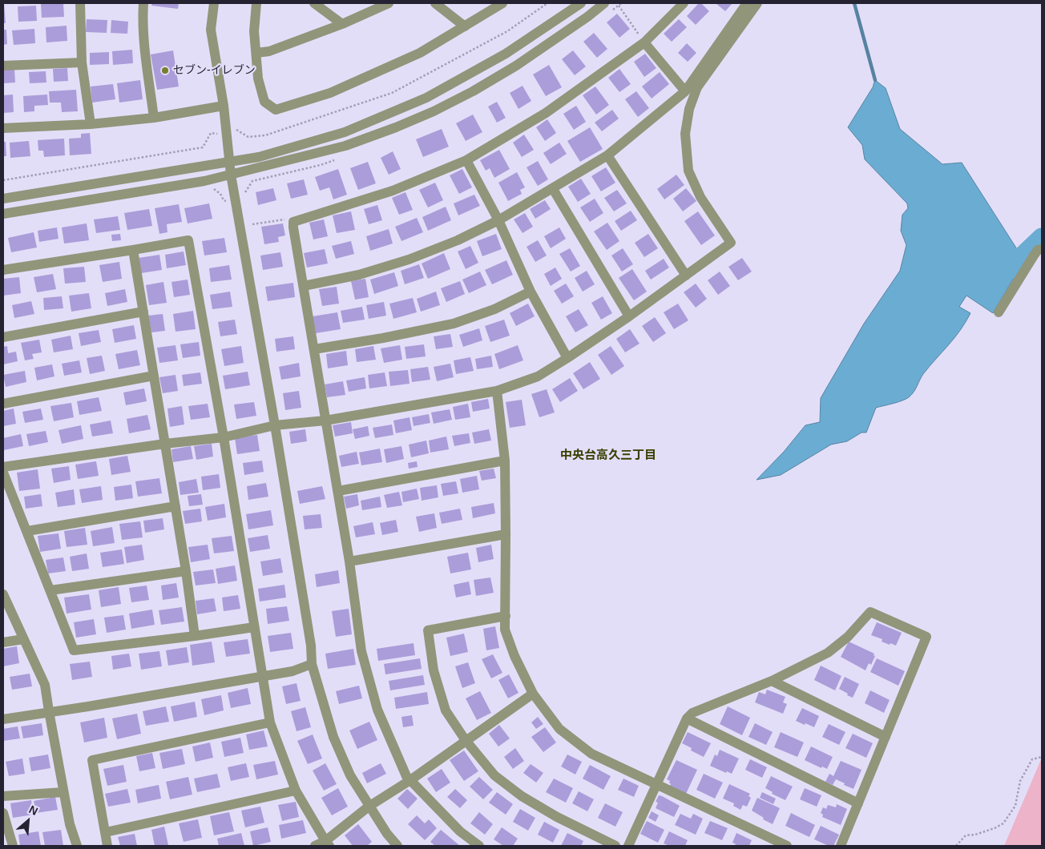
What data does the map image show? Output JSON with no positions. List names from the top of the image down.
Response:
{
  "districts": ["中央台高久三丁目"],
  "places": ["セブン-イレブン"],
  "north": "top right"
}
